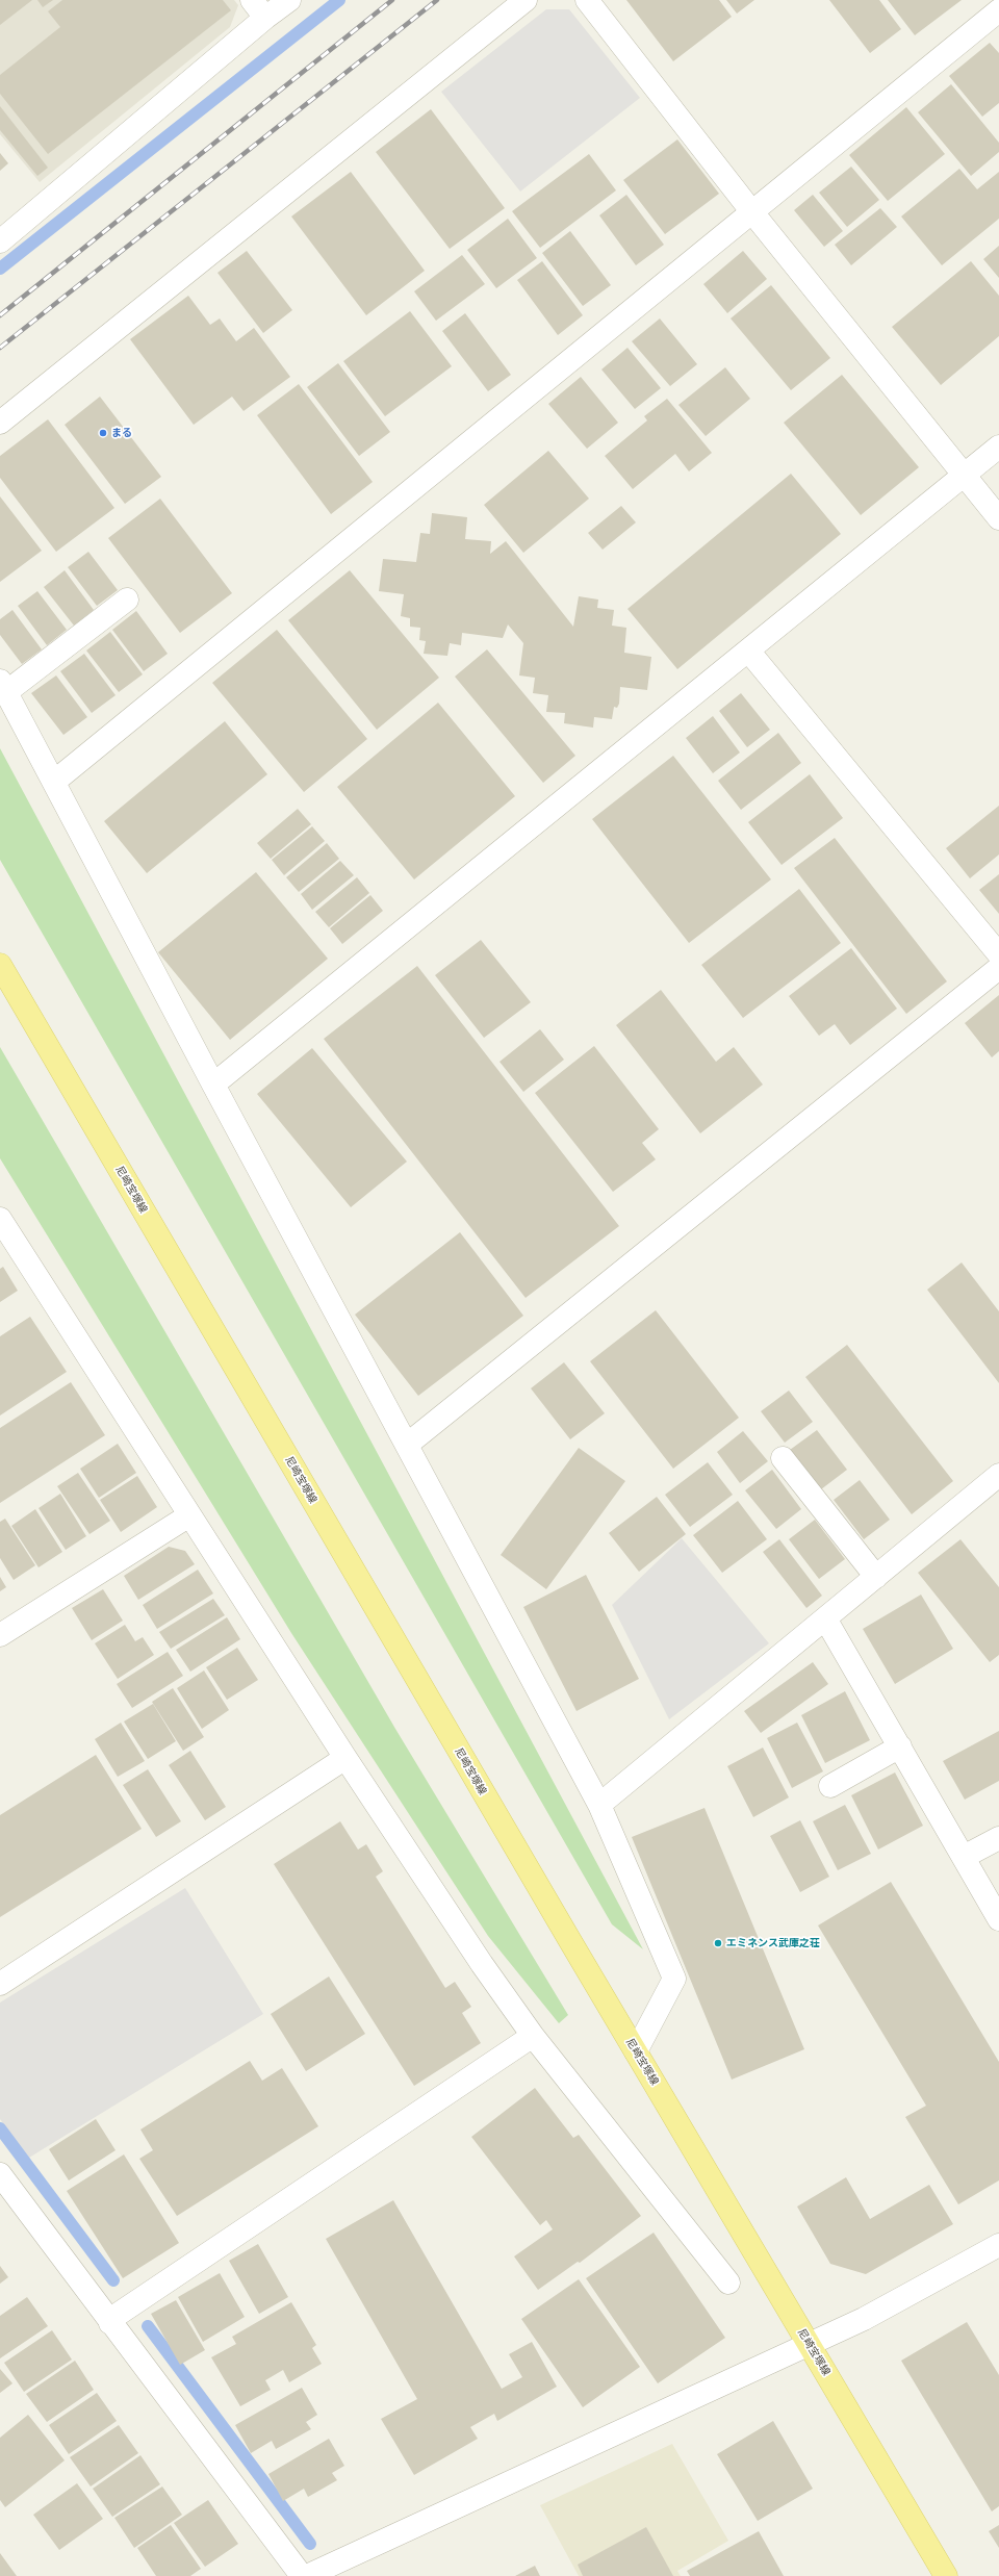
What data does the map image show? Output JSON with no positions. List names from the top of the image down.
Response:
{
  "streets": {
    "main road": ["尼崎宝塚線"]
  },
  "places": ["まる", "エミネンス武庫之荘"]
}
